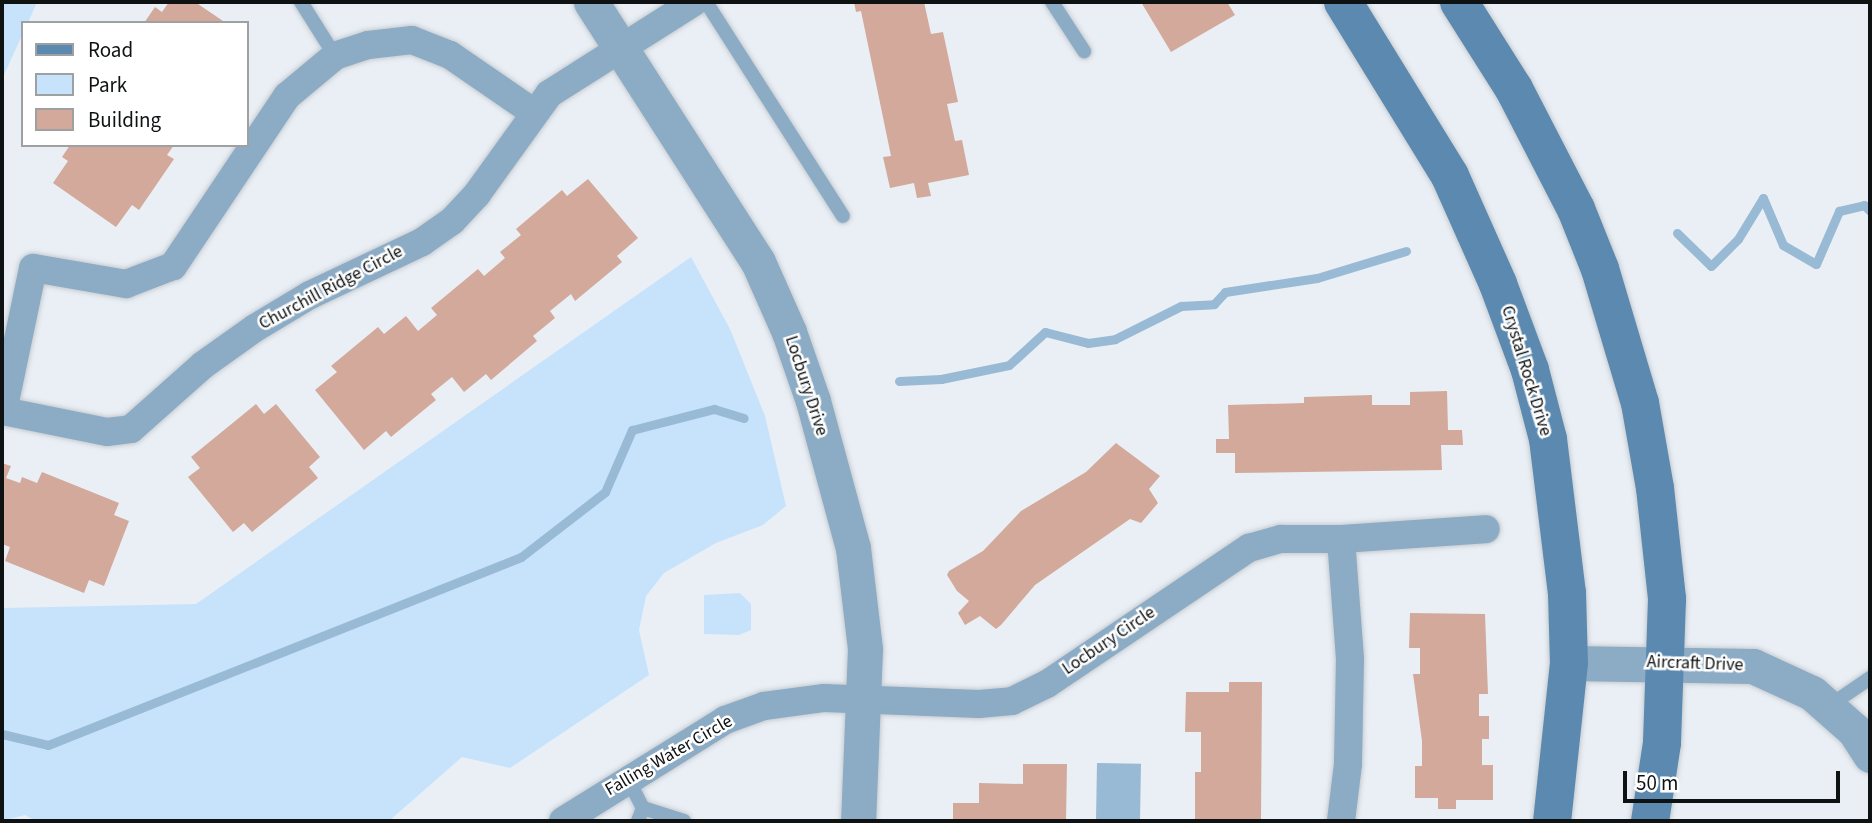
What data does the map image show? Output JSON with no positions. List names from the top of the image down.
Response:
{
  "streets": {
    "main road": ["Crystal Rock Drive"],
    "street": [
      "Churchill Ridge Circle",
      "Locbury Drive",
      "Locbury Circle",
      "Aircraft Drive",
      "Falling Water Circle"
    ]
  },
  "crossings": [
    ["Churchill Ridge Circle", "Locbury Drive"],
    ["Crystal Rock Drive", "Aircraft Drive"],
    ["Locbury Drive", "Locbury Circle"],
    ["Locbury Drive", "Falling Water Circle"],
    ["Locbury Circle", "Falling Water Circle"]
  ],
  "legend": ["Road", "Park", "Building"],
  "scale_bar": "50 m"
}
